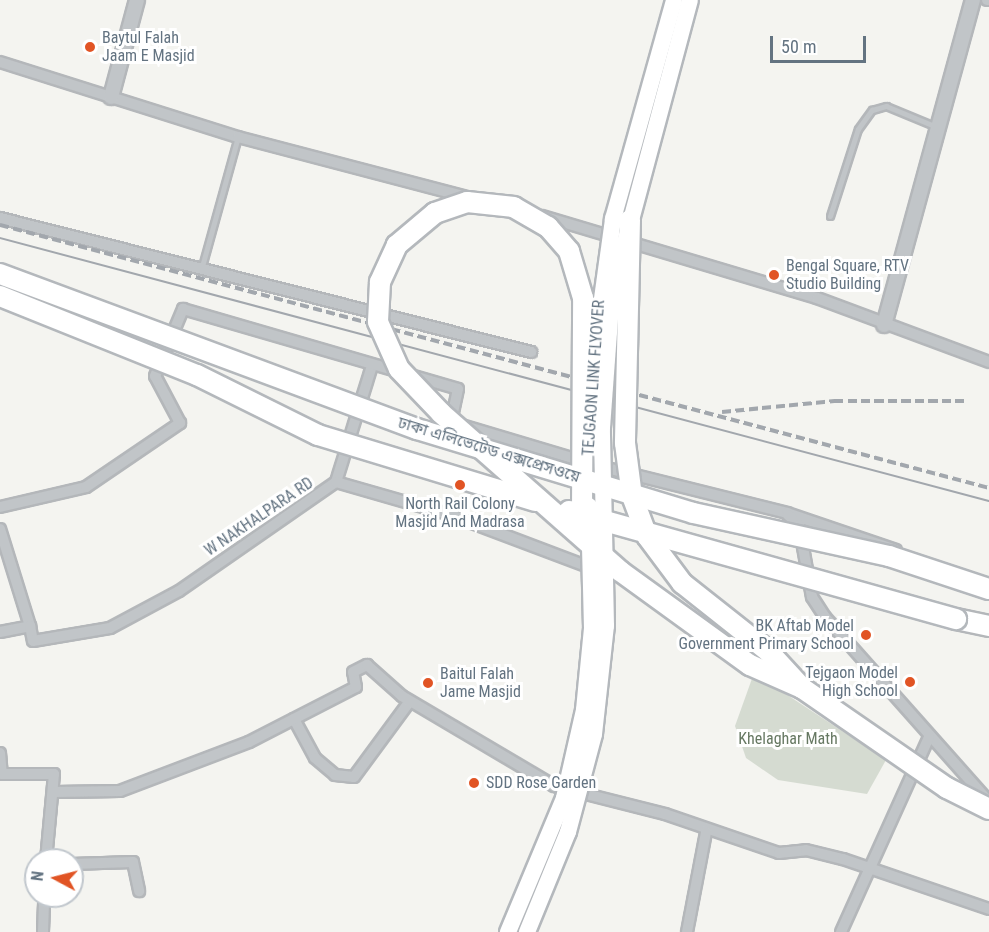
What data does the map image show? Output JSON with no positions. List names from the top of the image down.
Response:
{
  "streets": {
    "highway": ["ঢাকা এলিভেটেড এক্সপ্রেসওয়ে"],
    "main road": ["TEJGAON LINK FLYOVER"],
    "street": ["W NAKHALPARA RD"]
  },
  "crossings": [
    ["TEJGAON LINK FLYOVER", "W NAKHALPARA RD"]
  ],
  "parks": ["Khelaghar Math"],
  "places": [
    "Baytul Falah Jaam E Masjid",
    "Bengal Square, RTV Studio Building",
    "North Rail Colony Masjid And Madrasa",
    "BK Aftab Model Government Primary School",
    "Tejgaon Model High School",
    "Baitul Falah Jame Masjid",
    "SDD Rose Garden"
  ],
  "scale_bar": "50 m",
  "north": "left"
}
